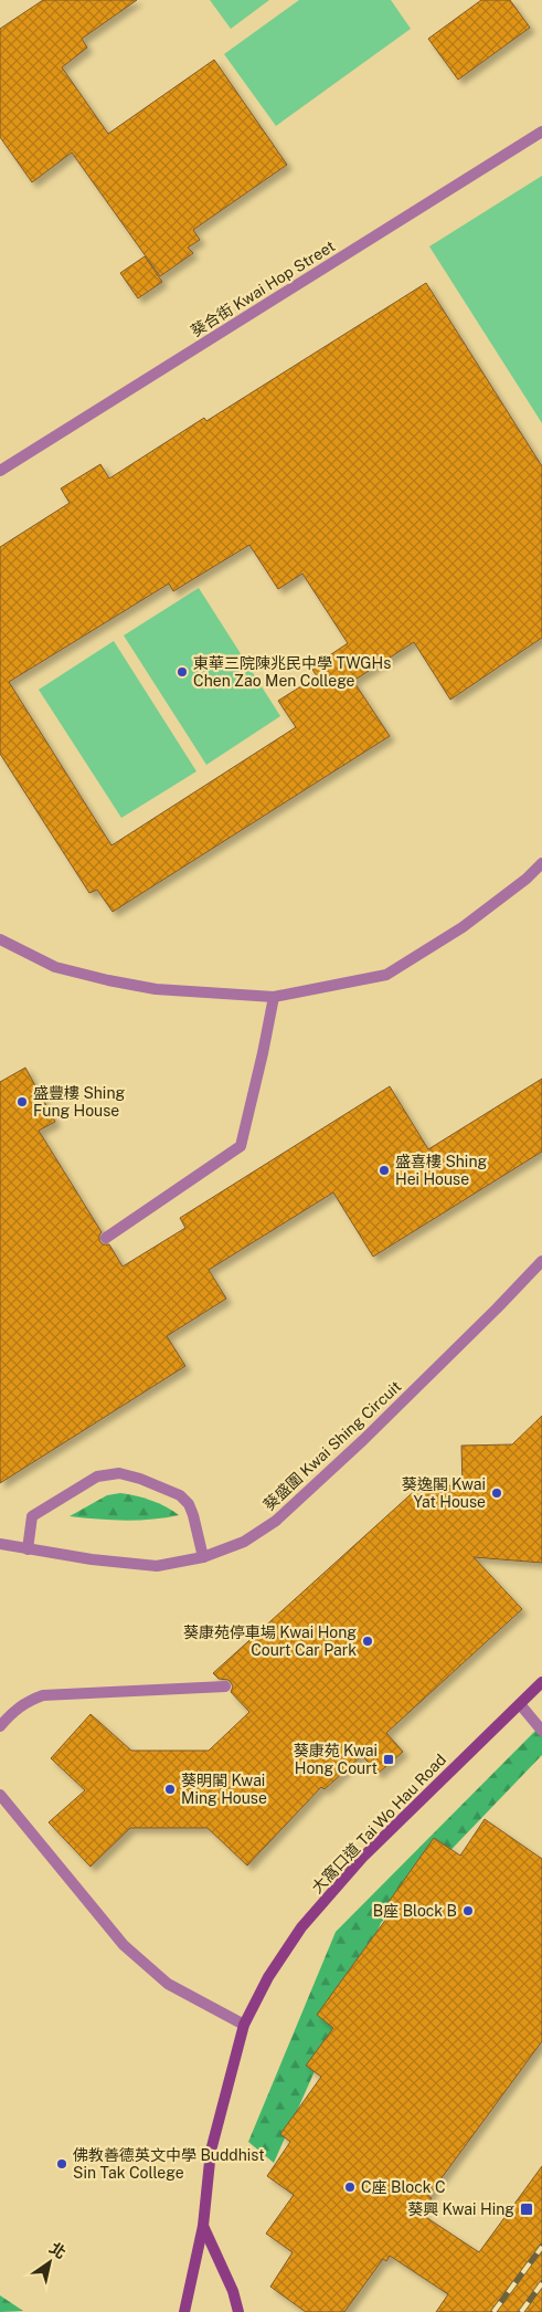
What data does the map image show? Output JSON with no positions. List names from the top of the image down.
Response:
{
  "streets": {
    "main road": ["大窩口道 Tai Wo Hau Road"],
    "street": ["葵合街 Kwai Hop Street", "葵盛圍 Kwai Shing Circuit"]
  },
  "places": {
    "other": [
      "東華三院陳兆民中學 TWGHs Chen Zao Men College",
      "盛豐樓 Shing Fung House",
      "盛喜樓 Shing Hei House",
      "葵逸閣 Kwai Yat House",
      "葵康苑停車場 Kwai Hong Court Car Park",
      "葵明閣 Kwai Ming House",
      "B座 Block B",
      "佛教善德英文中學 Buddhist Sin Tak College",
      "C座 Block C"
    ],
    "transit": ["葵康苑 Kwai Hong Court", "葵興 Kwai Hing"]
  },
  "north": "top right"
}
